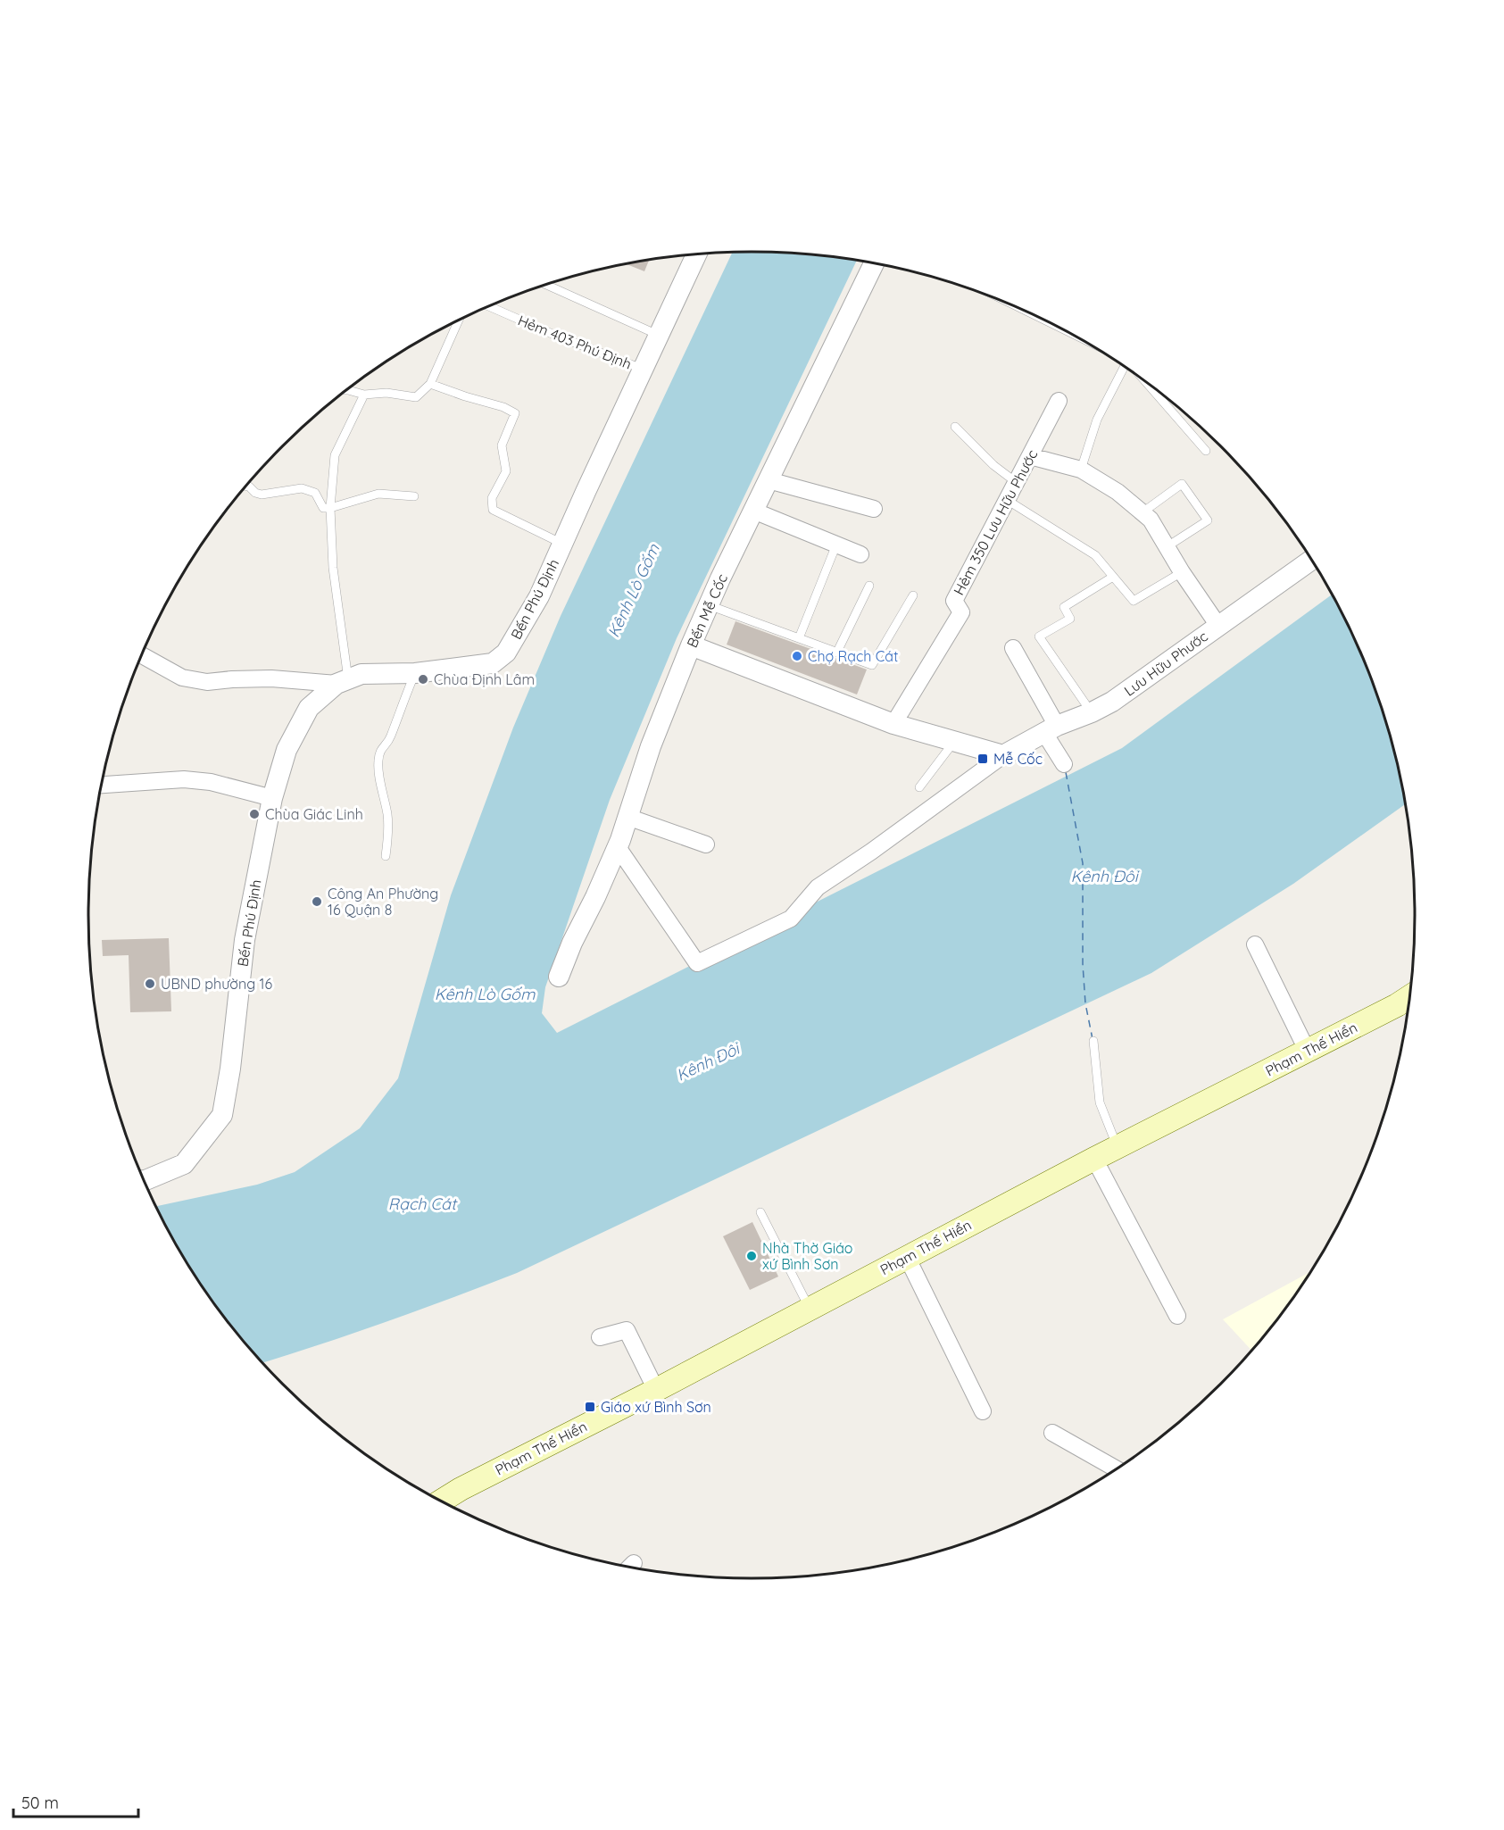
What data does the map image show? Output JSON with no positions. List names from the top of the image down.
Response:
{
  "streets": {
    "main road": ["Phạm Thế Hiển"],
    "street": [
      "Hẻm 350 Lưu Hữu Phước",
      "Bến Phú Định",
      "Bến Mễ Cốc",
      "Lưu Hữu Phước"
    ],
    "lane": ["Hẻm 403 Phú Định"]
  },
  "crossings": [
    ["Hẻm 403 Phú Định", "Bến Phú Định"],
    ["Bến Mễ Cốc", "Lưu Hữu Phước"]
  ],
  "water": ["Kênh Lò Gốm", "Kênh Đôi", "Rạch Cát"],
  "places": {
    "other": [
      "Chợ Rạch Cát",
      "Chùa Định Lâm",
      "Chùa Giác Linh",
      "Công An Phường 16 Quận 8",
      "UBND phường 16",
      "Nhà Thờ Giáo xứ Bình Sơn"
    ],
    "transit": ["Mễ Cốc", "Giáo xứ Bình Sơn"]
  },
  "scale_bar": "50 m"
}
